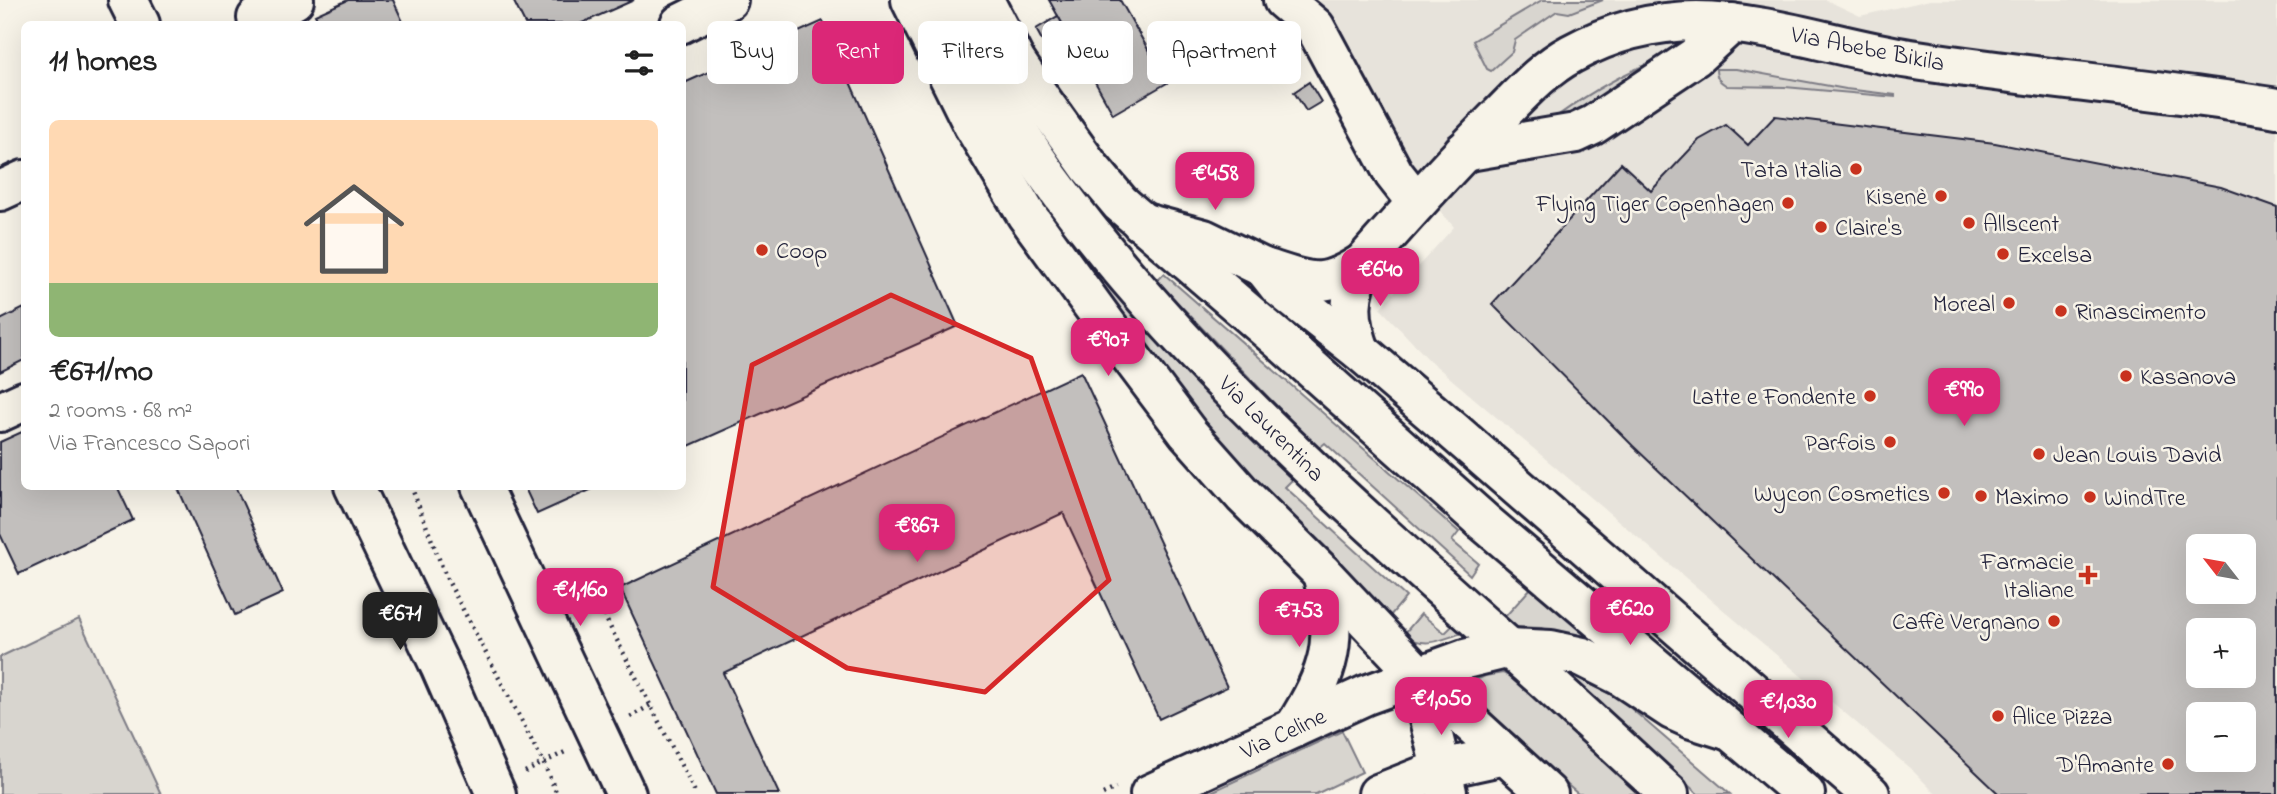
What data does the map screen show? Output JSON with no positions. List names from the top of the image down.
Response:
{
  "streets": {
    "street": ["Via Abebe Bikila", "Via Laurentina", "Via Celine"]
  },
  "crossings": [
    ["Via Laurentina", "Via Celine"]
  ],
  "places": {
    "other": [
      "Tata Italia",
      "Kisenè",
      "Flying Tiger Copenhagen",
      "Allscent",
      "Claire's",
      "Coop",
      "Excelsa",
      "Moreal",
      "Rinascimento",
      "Kasanova",
      "Latte e Fondente",
      "Parfois",
      "Jean Louis David",
      "Wycon Cosmetics",
      "Maximo",
      "WindTre",
      "Caffè Vergnano",
      "Alice Pizza",
      "D'Amante"
    ],
    "health": ["Farmacie Italiane"]
  },
  "north": "top left",
  "page": {
    "chip": [
      "Buy",
      "Rent",
      "Filters",
      "New",
      "Apartment"
    ],
    "heading": "11 homes",
    "list": [
      {
        "name": "€671/mo",
        "note": "2 rooms · 68 m² · Via Francesco Sapori"
      }
    ],
    "price": [
      "€458",
      "€640",
      "€907",
      "€990",
      "€867",
      "€1,160",
      "€620",
      "€753",
      "€671",
      "€1,050",
      "€1,030"
    ],
    "map_buttons": ["+", "−"]
  }
}
